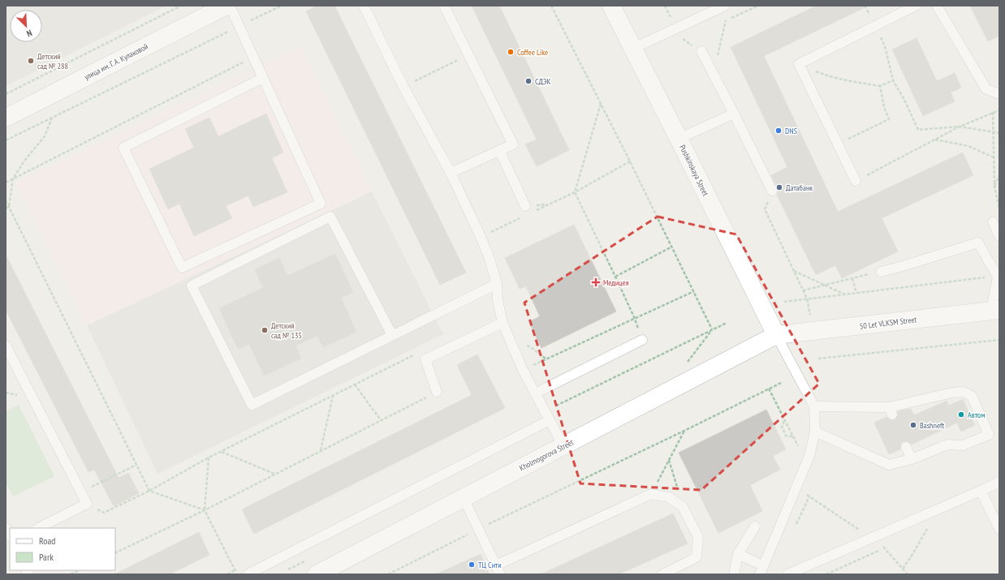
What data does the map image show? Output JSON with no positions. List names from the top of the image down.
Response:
{
  "streets": {
    "main road": [
      "улица им. Г. А. Кулаковой",
      "Pushkinskaya Street",
      "50 Let VLKSM Street",
      "Kholmogorova Street"
    ]
  },
  "crossings": [
    ["Pushkinskaya Street", "50 Let VLKSM Street"],
    ["Pushkinskaya Street", "Kholmogorova Street"],
    ["50 Let VLKSM Street", "Kholmogorova Street"]
  ],
  "places": {
    "other": [
      "Coffee Like",
      "Детский сад № 288",
      "СДЭК",
      "DNS",
      "Датабанк",
      "Детский сад № 135",
      "Автом",
      "Bashneft",
      "ТЦ Сити"
    ],
    "health": ["Медицея"]
  },
  "legend": ["Road", "Park"],
  "north": "bottom right"
}
